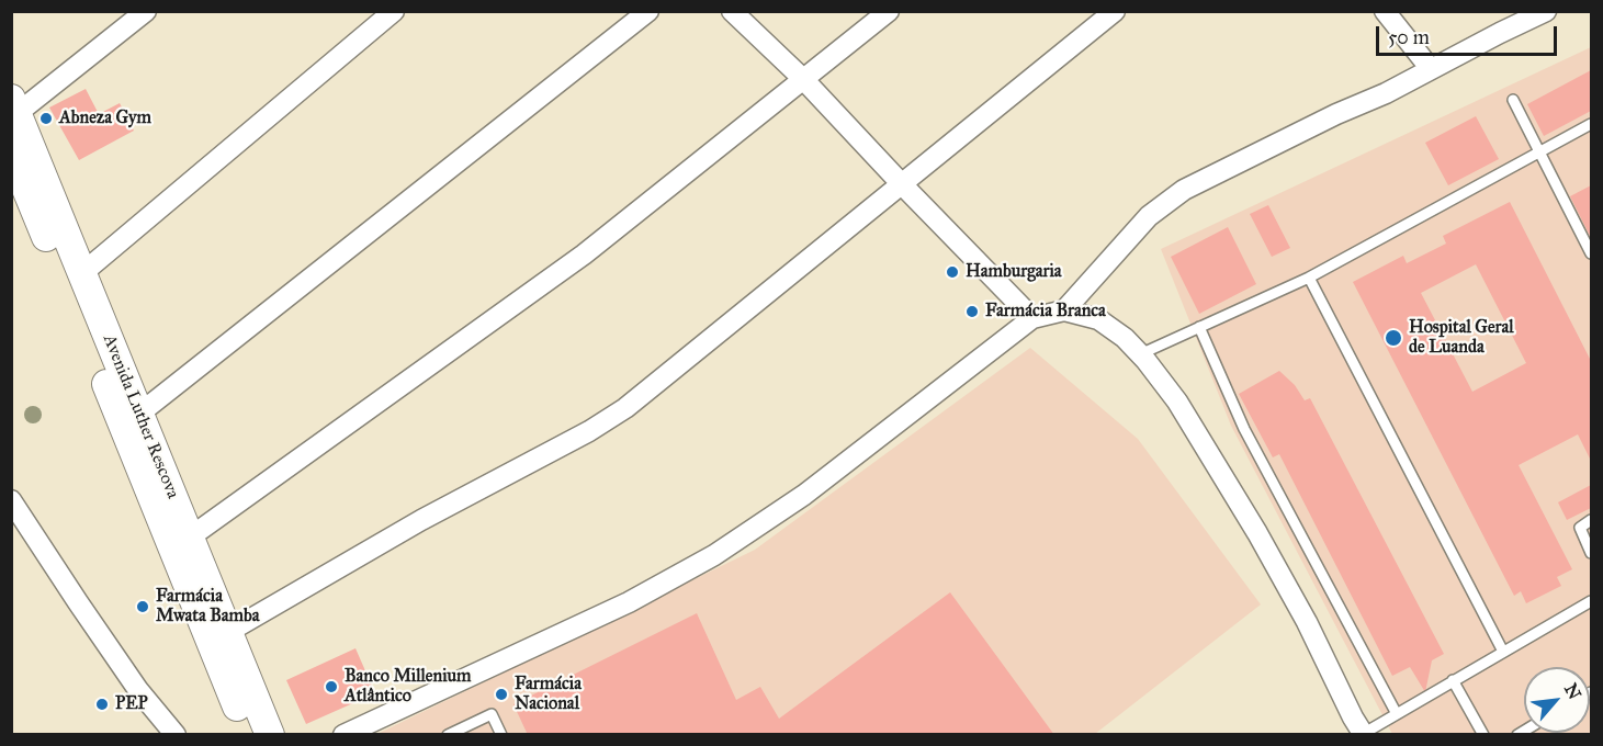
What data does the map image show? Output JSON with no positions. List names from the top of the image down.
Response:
{
  "streets": {
    "main road": ["Avenida Luther Rescova"]
  },
  "places": [
    "Abneza Gym",
    "Hamburgaria",
    "Farmácia Branca",
    "Hospital Geral de Luanda",
    "Farmácia Mwata Bamba",
    "Banco Millenium Atlântico",
    "Farmácia Nacional",
    "PEP"
  ],
  "scale_bar": "50 m",
  "north": "top right"
}
